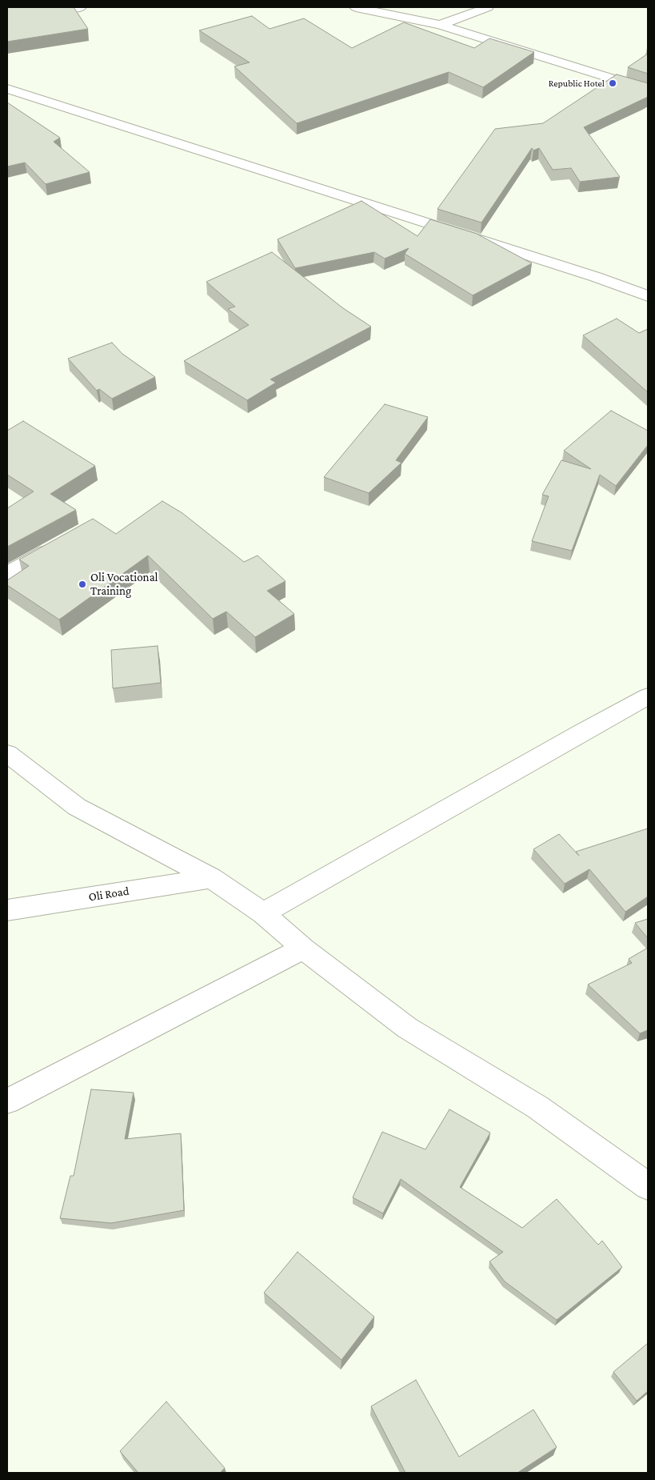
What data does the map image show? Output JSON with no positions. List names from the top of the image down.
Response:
{
  "streets": {
    "street": ["Oli Road"]
  },
  "places": ["Republic Hotel", "Oli Vocational Training"]
}
